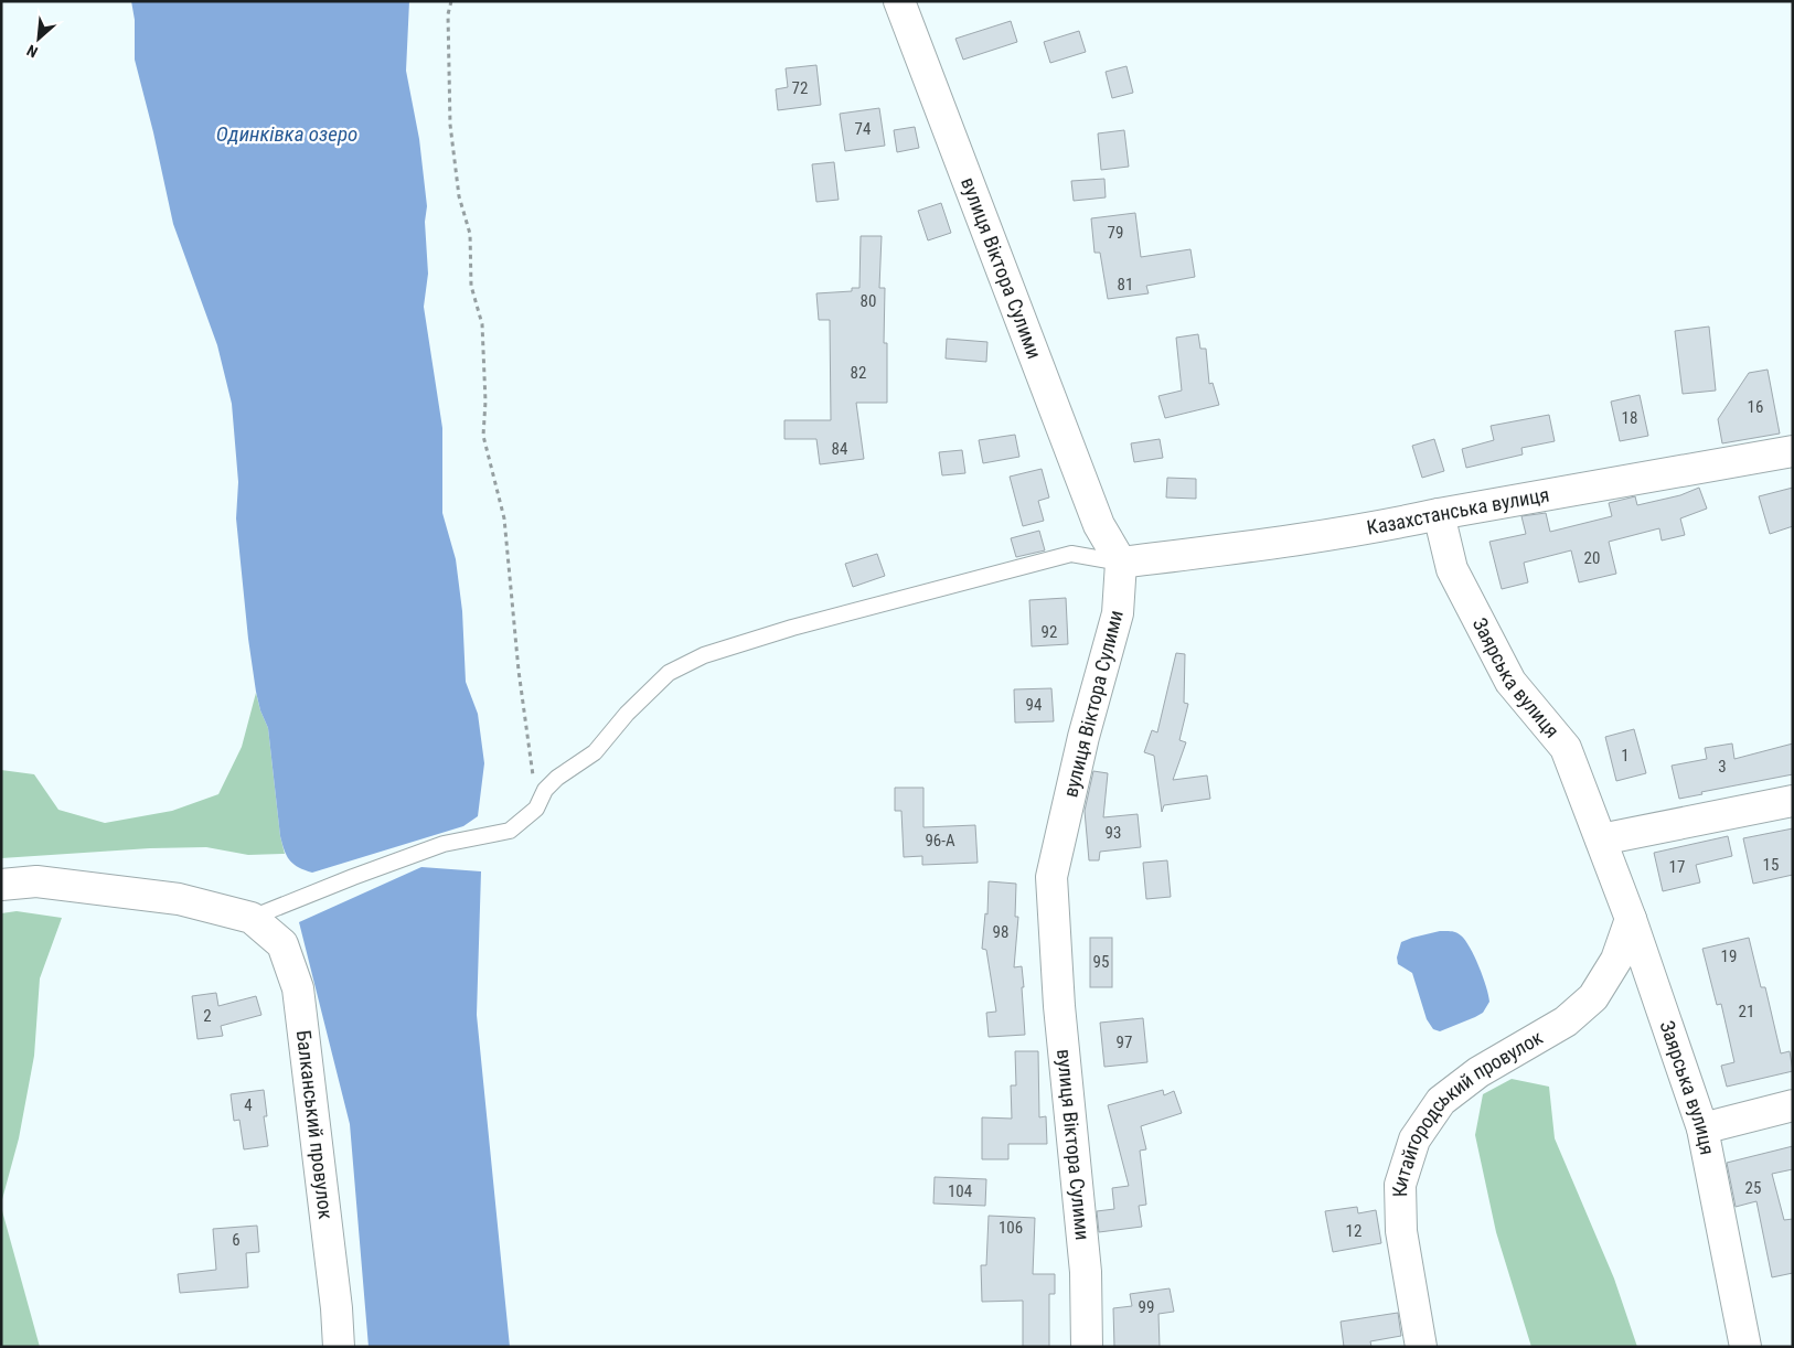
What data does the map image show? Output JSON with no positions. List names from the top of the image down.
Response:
{
  "streets": {
    "street": [
      "вулиця Віктора Сулими",
      "Казахстанська вулиця",
      "Заярська вулиця",
      "Китайгородський провулок",
      "Балканський провулок"
    ]
  },
  "crossings": [
    ["вулиця Віктора Сулими", "Казахстанська вулиця"],
    ["Казахстанська вулиця", "Заярська вулиця"],
    ["Заярська вулиця", "Китайгородський провулок"]
  ],
  "water": ["Одинківка озеро"],
  "house_numbers": [
    "72",
    "74",
    "79",
    "81",
    "80",
    "82",
    "16",
    "18",
    "84",
    "20",
    "92",
    "94",
    "1",
    "3",
    "93",
    "96-А",
    "15",
    "17",
    "98",
    "19",
    "95",
    "21",
    "2",
    "97",
    "4",
    "25",
    "104",
    "106",
    "12",
    "6",
    "99"
  ],
  "north": "bottom left"
}
